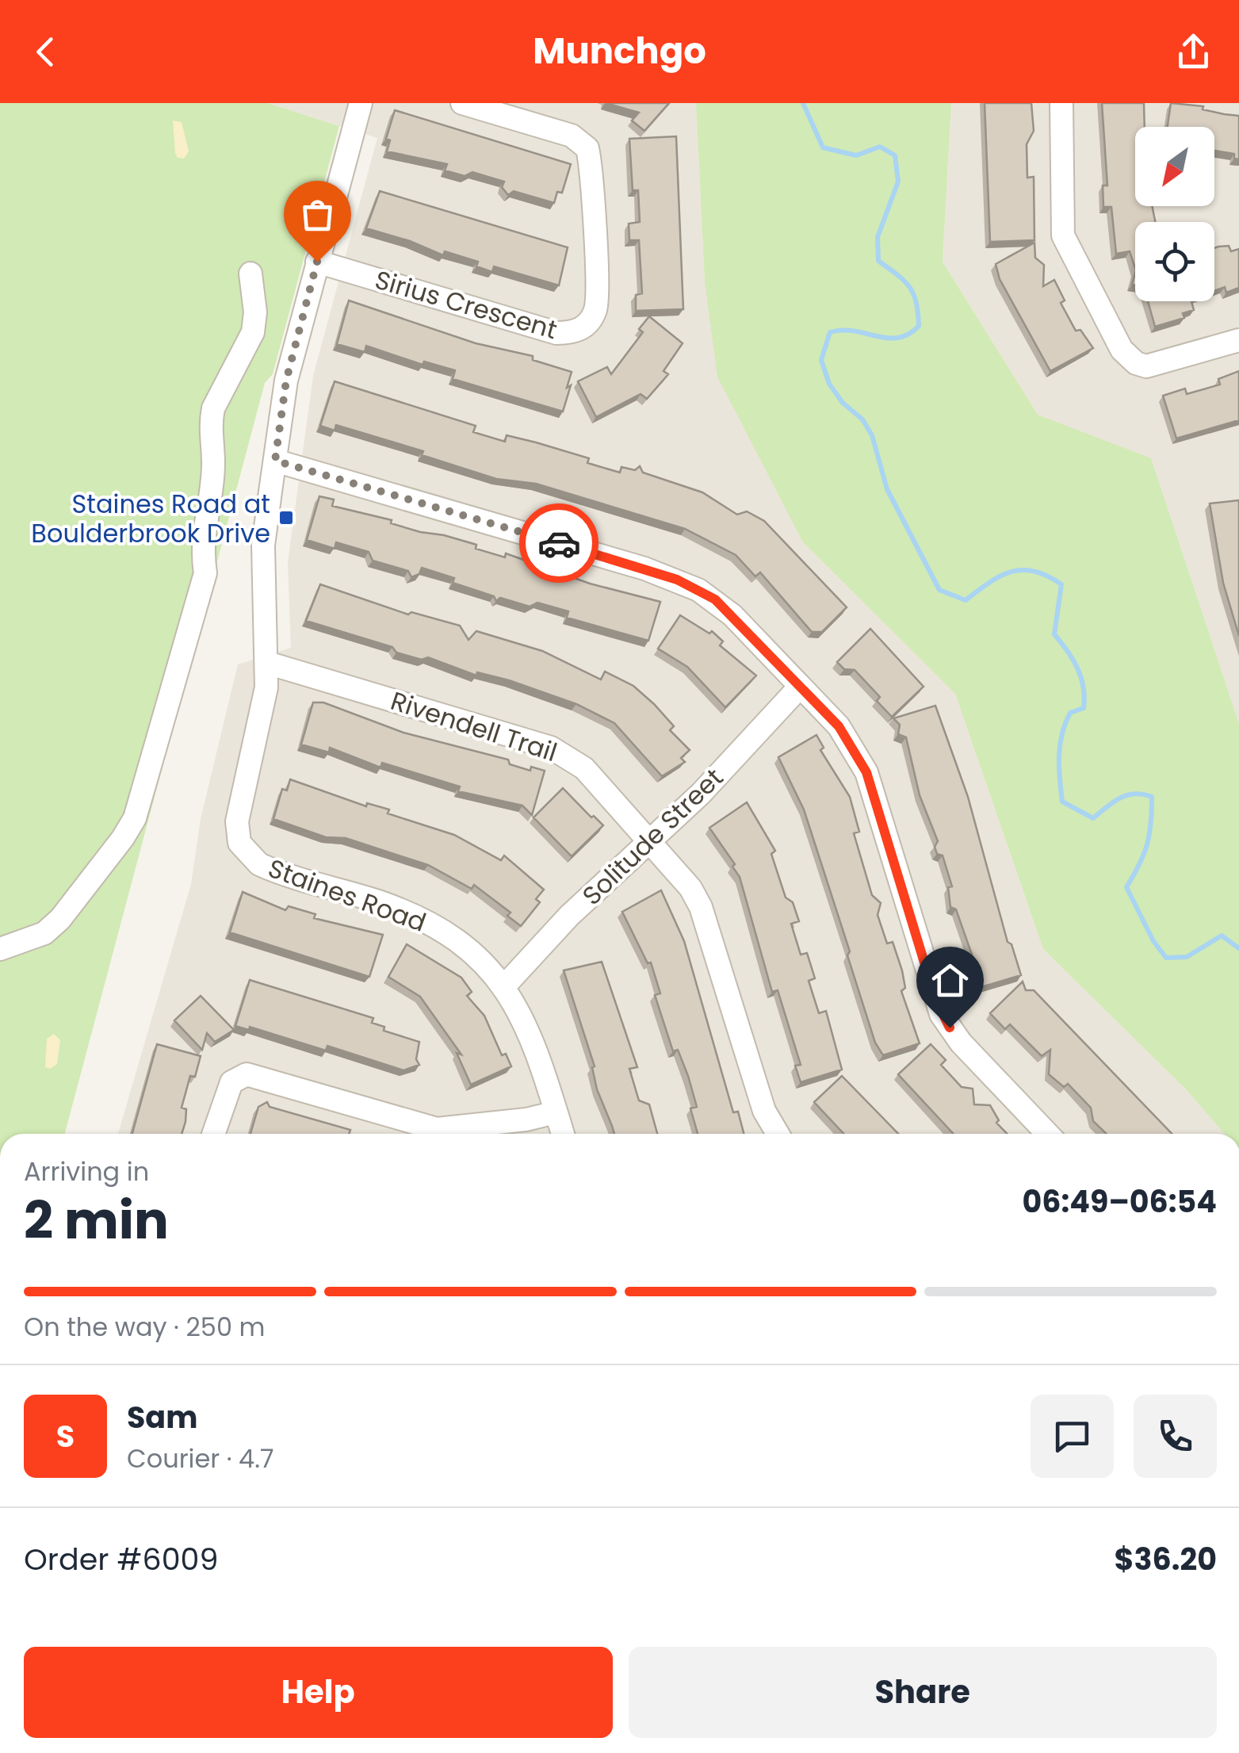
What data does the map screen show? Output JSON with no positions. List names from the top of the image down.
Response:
{
  "streets": {
    "street": [
      "Sirius Crescent",
      "Rivendell Trail",
      "Solitude Street",
      "Staines Road"
    ]
  },
  "crossings": [
    ["Sirius Crescent", "Staines Road"],
    ["Rivendell Trail", "Solitude Street"],
    ["Rivendell Trail", "Staines Road"],
    ["Solitude Street", "Staines Road"]
  ],
  "places": {
    "transit": ["Staines Road at Boulderbrook Drive"]
  },
  "north": "bottom left",
  "page": {
    "header": "Munchgo",
    "heading": ["2 min", "Arriving in", "06:49–06:54"],
    "panel": [
      "Sam",
      "Courier · 4.7",
      "Order #6009",
      "$36.20"
    ],
    "bar": "On the way · 250 m",
    "round": "S",
    "buttons": ["Help", "Share"]
  }
}
